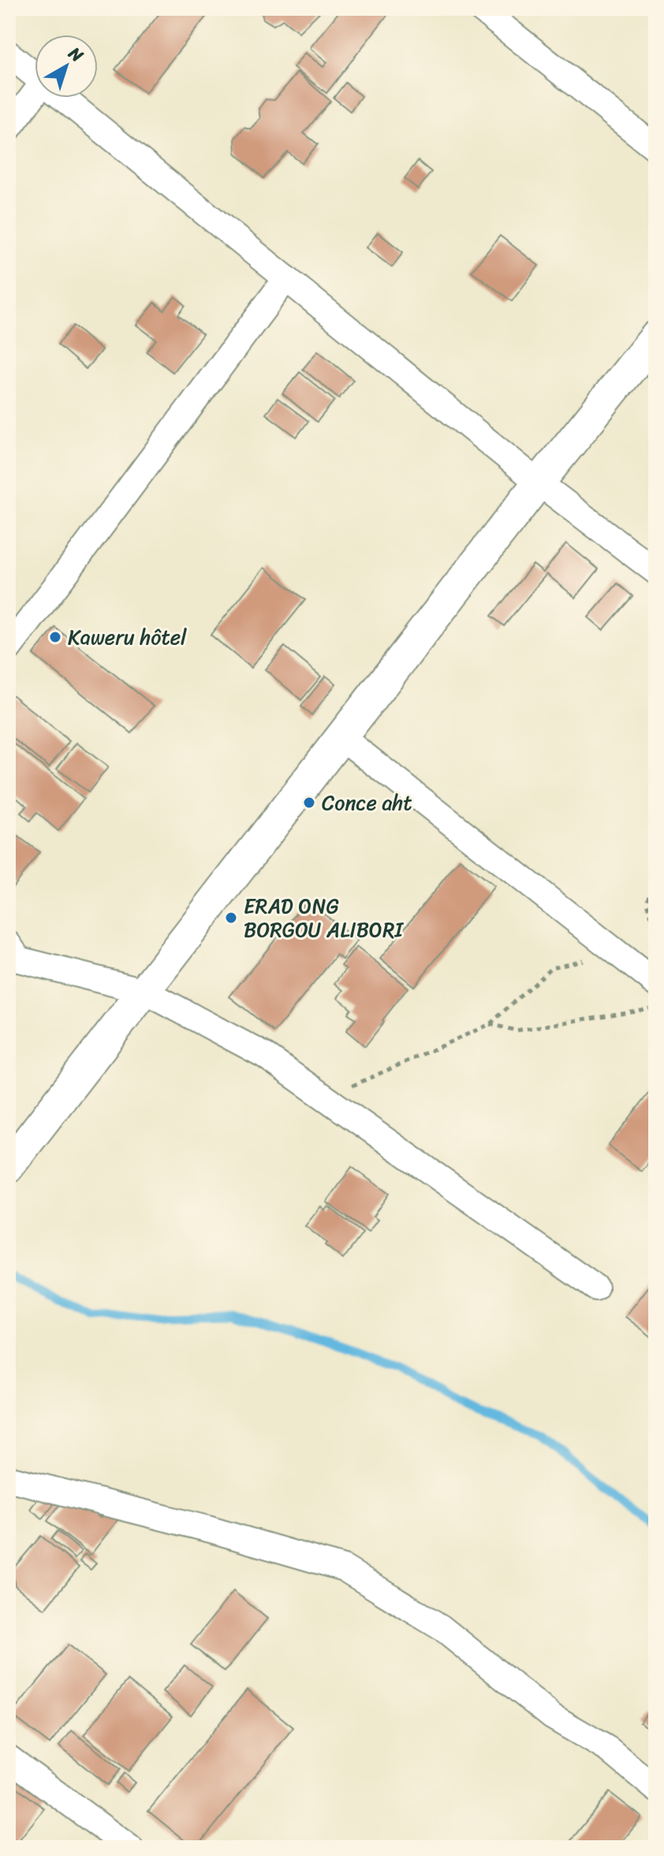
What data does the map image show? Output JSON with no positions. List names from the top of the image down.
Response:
{
  "places": ["Kaweru hôtel", "Conce aht", "ERAD ONG BORGOU ALIBORI"],
  "north": "top right"
}
